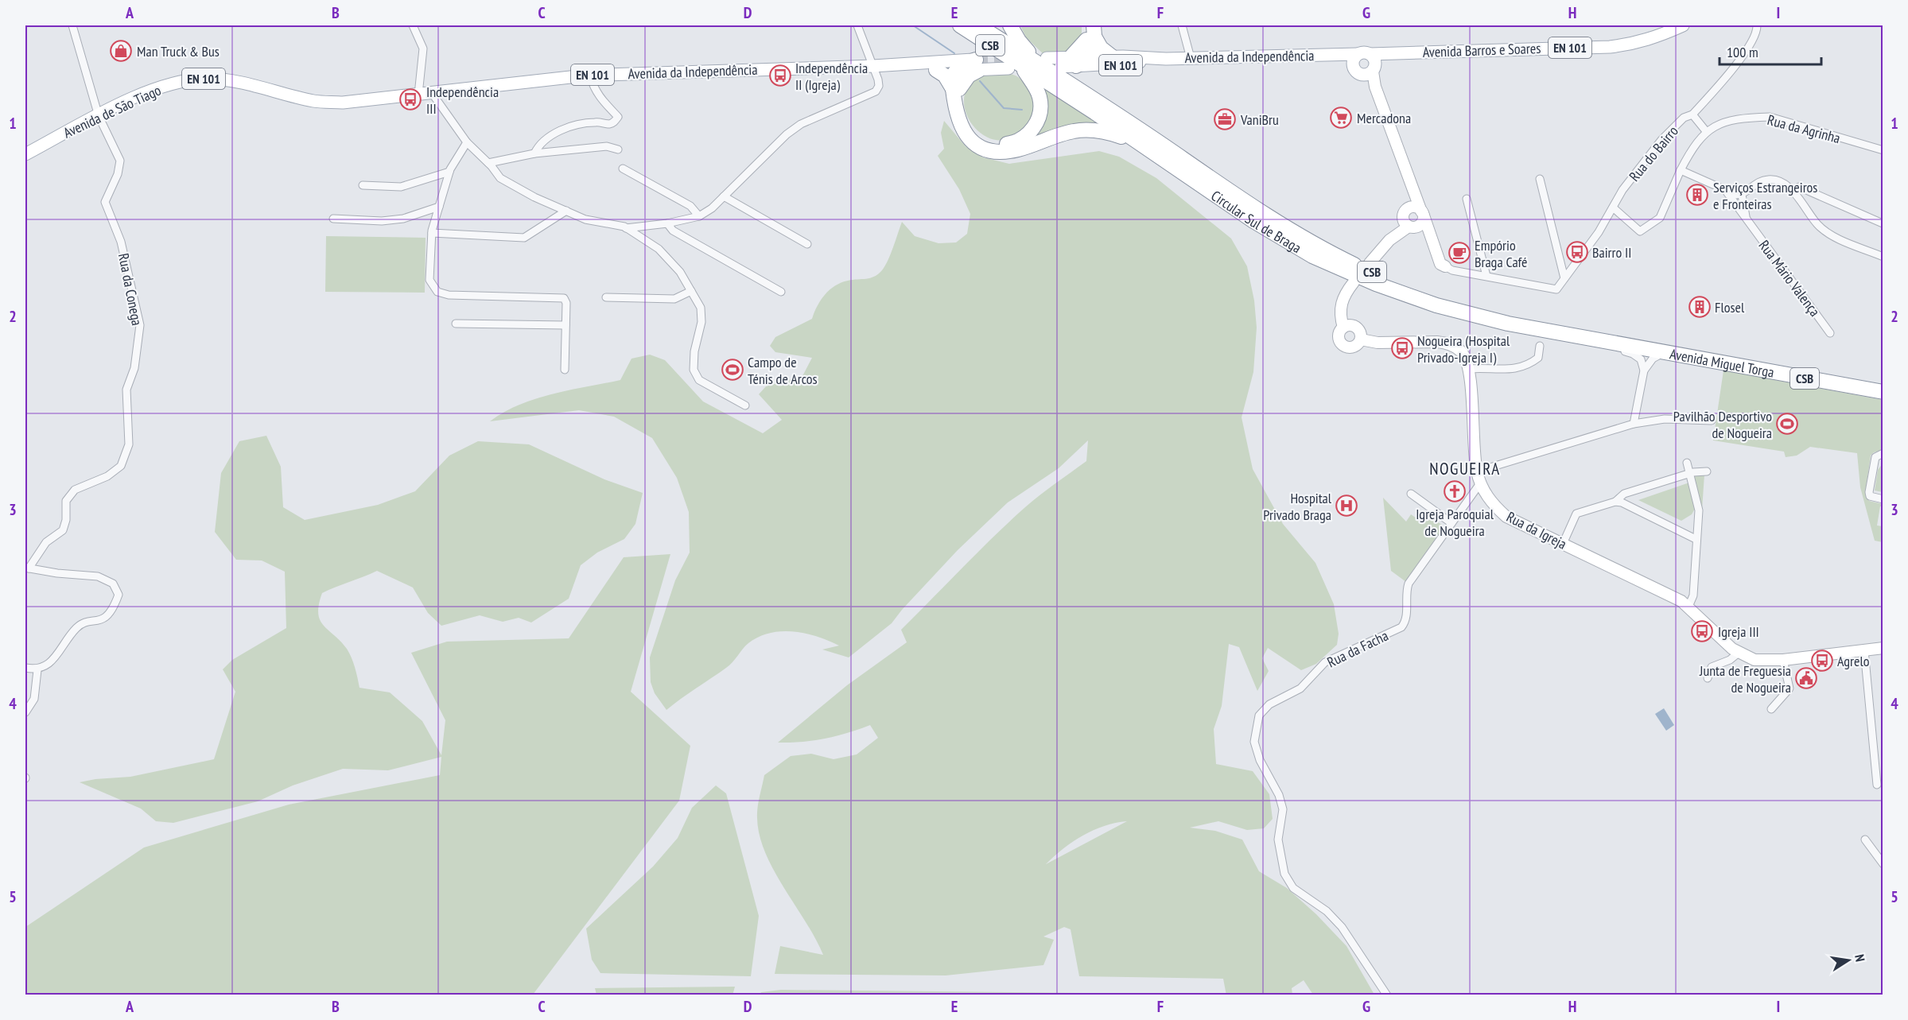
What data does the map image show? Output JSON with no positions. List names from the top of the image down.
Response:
{
  "streets": {
    "highway": ["CSB", "Circular Sul de Braga", "Avenida Miguel Torga"],
    "main road": [
      "EN 101",
      "Avenida Barros e Soares",
      "Avenida da Independência",
      "Avenida de São Tiago"
    ],
    "street": [
      "Rua da Agrinha",
      "Rua do Bairro",
      "Rua Mário Valença",
      "Rua da Conega",
      "Rua da Igreja",
      "Rua da Facha"
    ]
  },
  "crossings": [
    ["Avenida Barros e Soares", "Avenida da Independência"],
    ["Avenida da Independência", "Avenida de São Tiago"],
    ["Avenida de São Tiago", "Rua da Conega"],
    ["Circular Sul de Braga", "Avenida Miguel Torga"],
    ["Rua da Igreja", "Rua da Facha"]
  ],
  "districts": ["NOGUEIRA"],
  "places": {
    "shop": ["Man Truck & Bus"],
    "bus stop": [
      "Independência II (Igreja)",
      "Independência III",
      "Bairro II",
      "Nogueira (Hospital Privado-Igreja I)",
      "Igreja III",
      "Agrelo"
    ],
    "supermarket": ["Mercadona"],
    "office": ["VaniBru"],
    "building": ["Serviços Estrangeiros e Fronteiras", "Flosel"],
    "cafe": ["Empório Braga Café"],
    "sports": ["Campo de Ténis de Arcos", "Pavilhão Desportivo de Nogueira"],
    "church": ["Igreja Paroquial de Nogueira"],
    "hospital": ["Hospital Privado Braga"],
    "public building": ["Junta de Freguesia de Nogueira"]
  },
  "scale_bar": "100 m",
  "north": "right",
  "grid": {
    "columns": [
      "A",
      "B",
      "C",
      "D",
      "E",
      "F",
      "G",
      "H",
      "I"
    ],
    "rows": [
      "1",
      "2",
      "3",
      "4",
      "5"
    ]
  }
}
